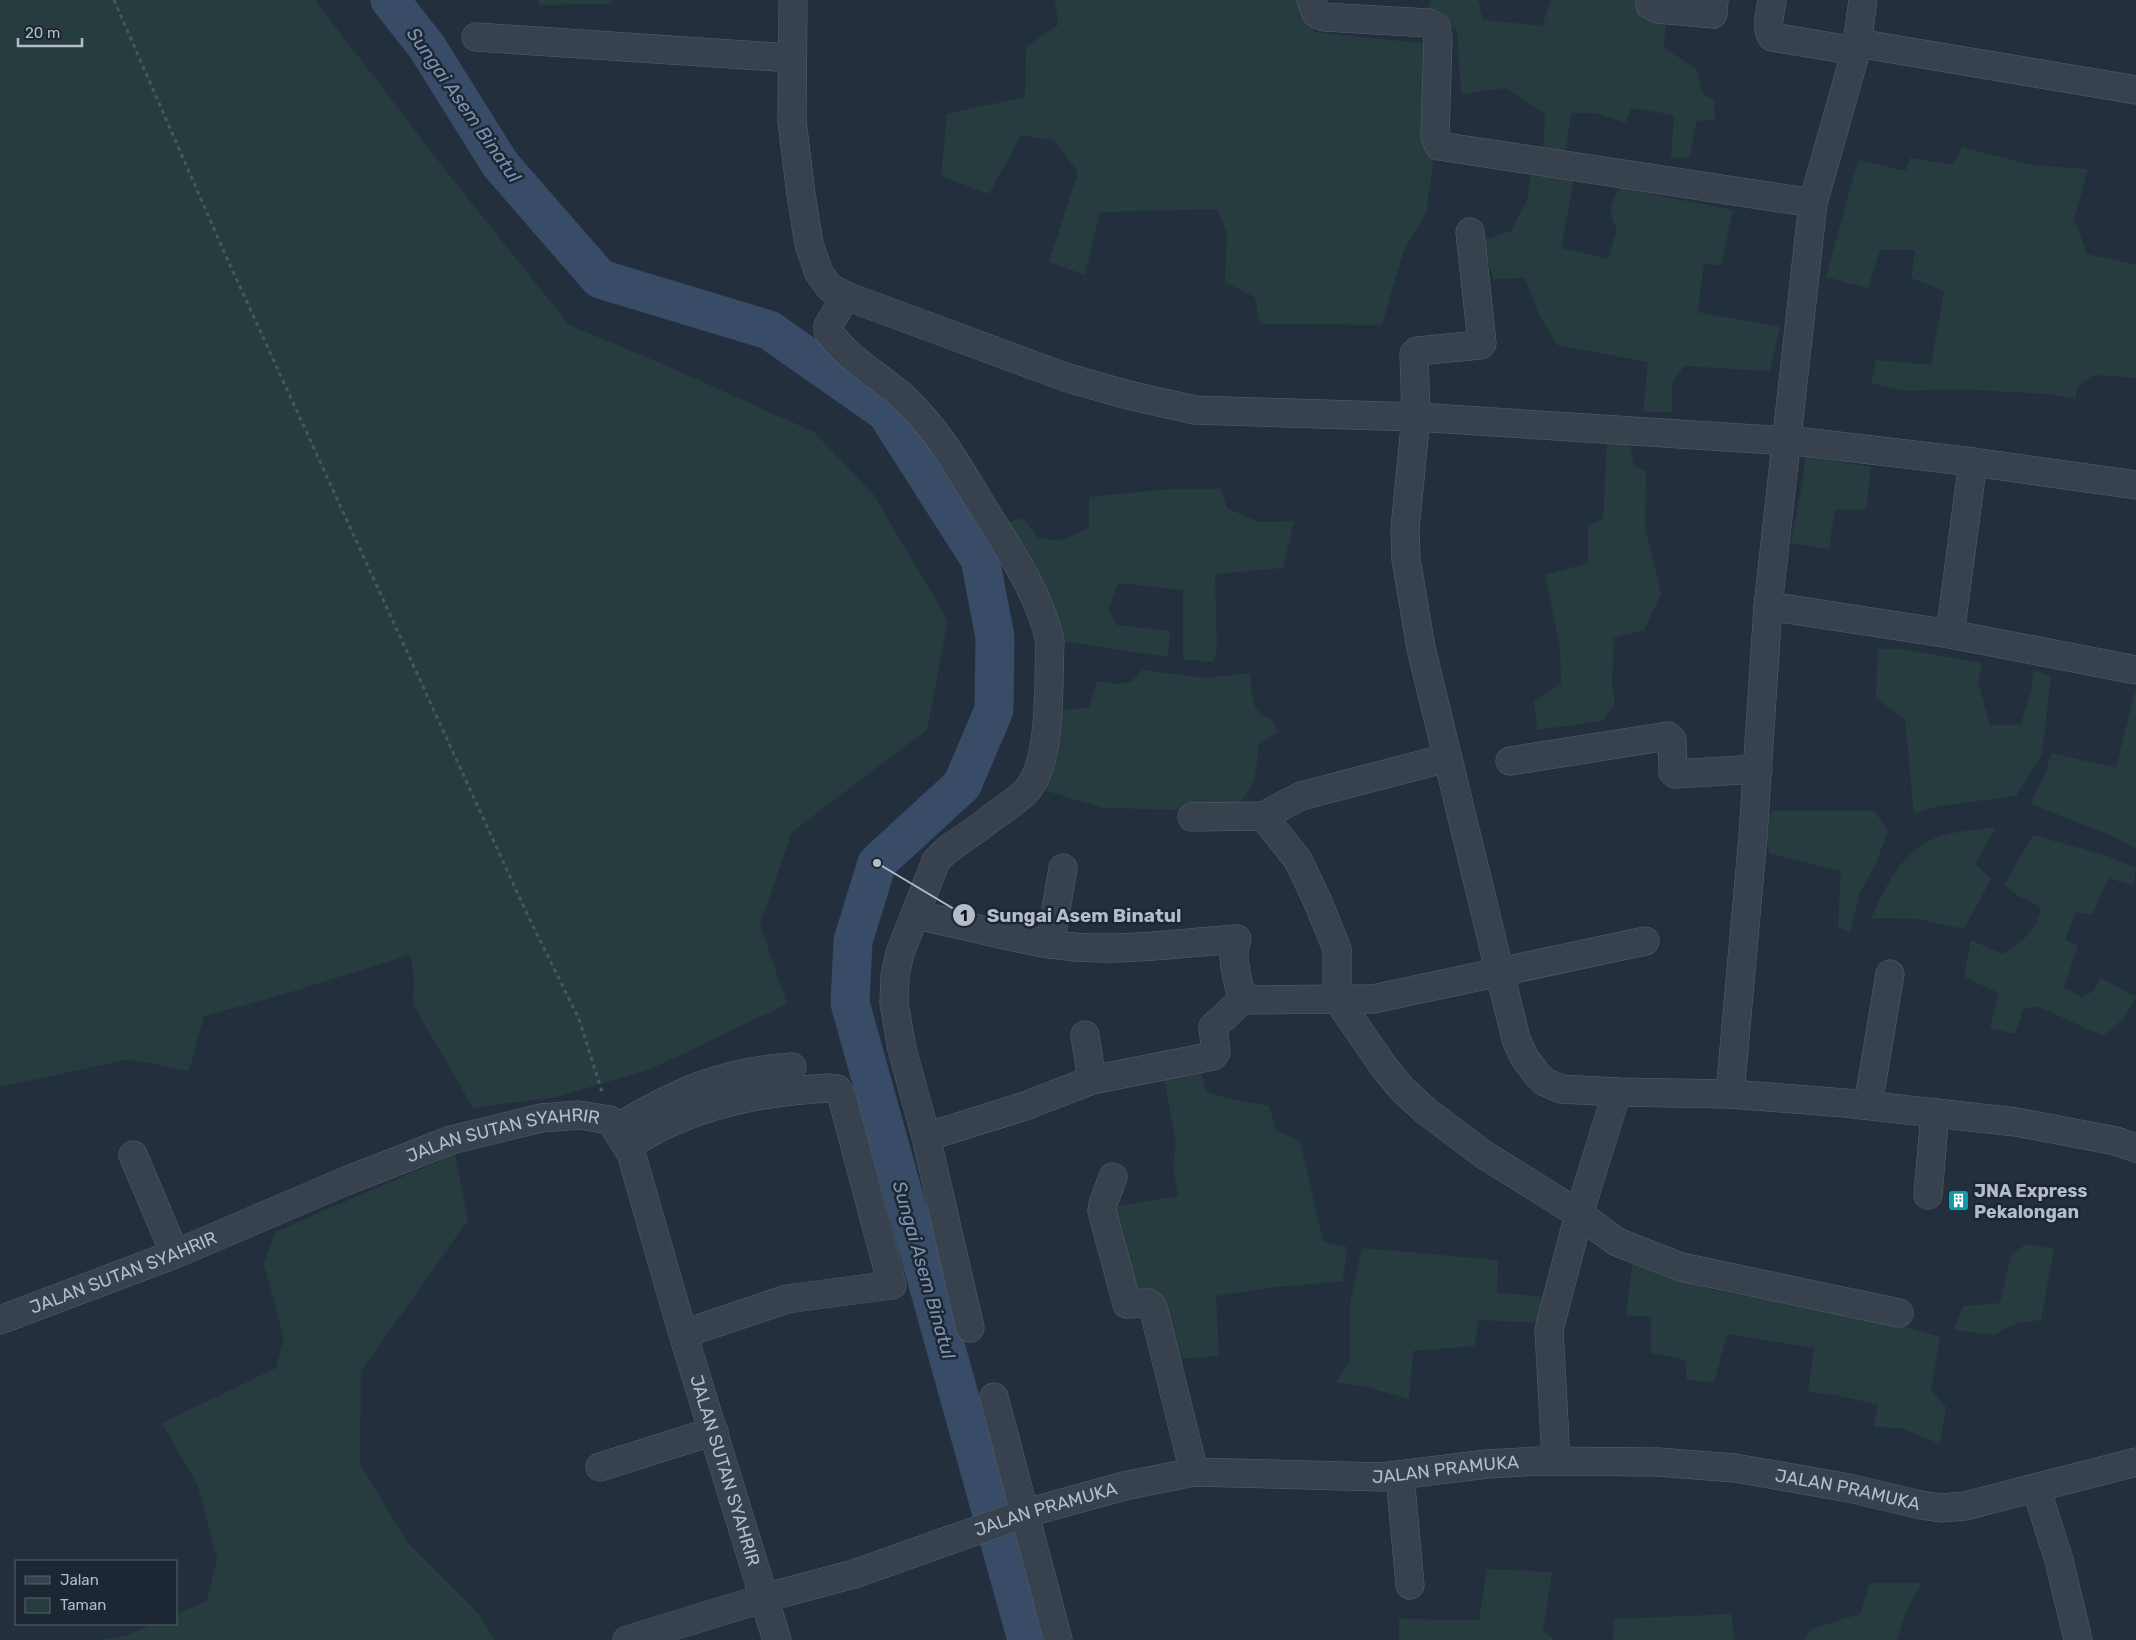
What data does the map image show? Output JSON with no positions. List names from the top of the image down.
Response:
{
  "streets": {
    "street": ["JALAN SUTAN SYAHRIR", "JALAN PRAMUKA"]
  },
  "crossings": [
    ["JALAN SUTAN SYAHRIR", "JALAN PRAMUKA"]
  ],
  "water": ["Sungai Asem Binatul"],
  "places": {
    "other": ["Sungai Asem Binatul"],
    "building": ["JNA Express Pekalongan"]
  },
  "legend": ["Jalan", "Taman"],
  "scale_bar": "20 m"
}
